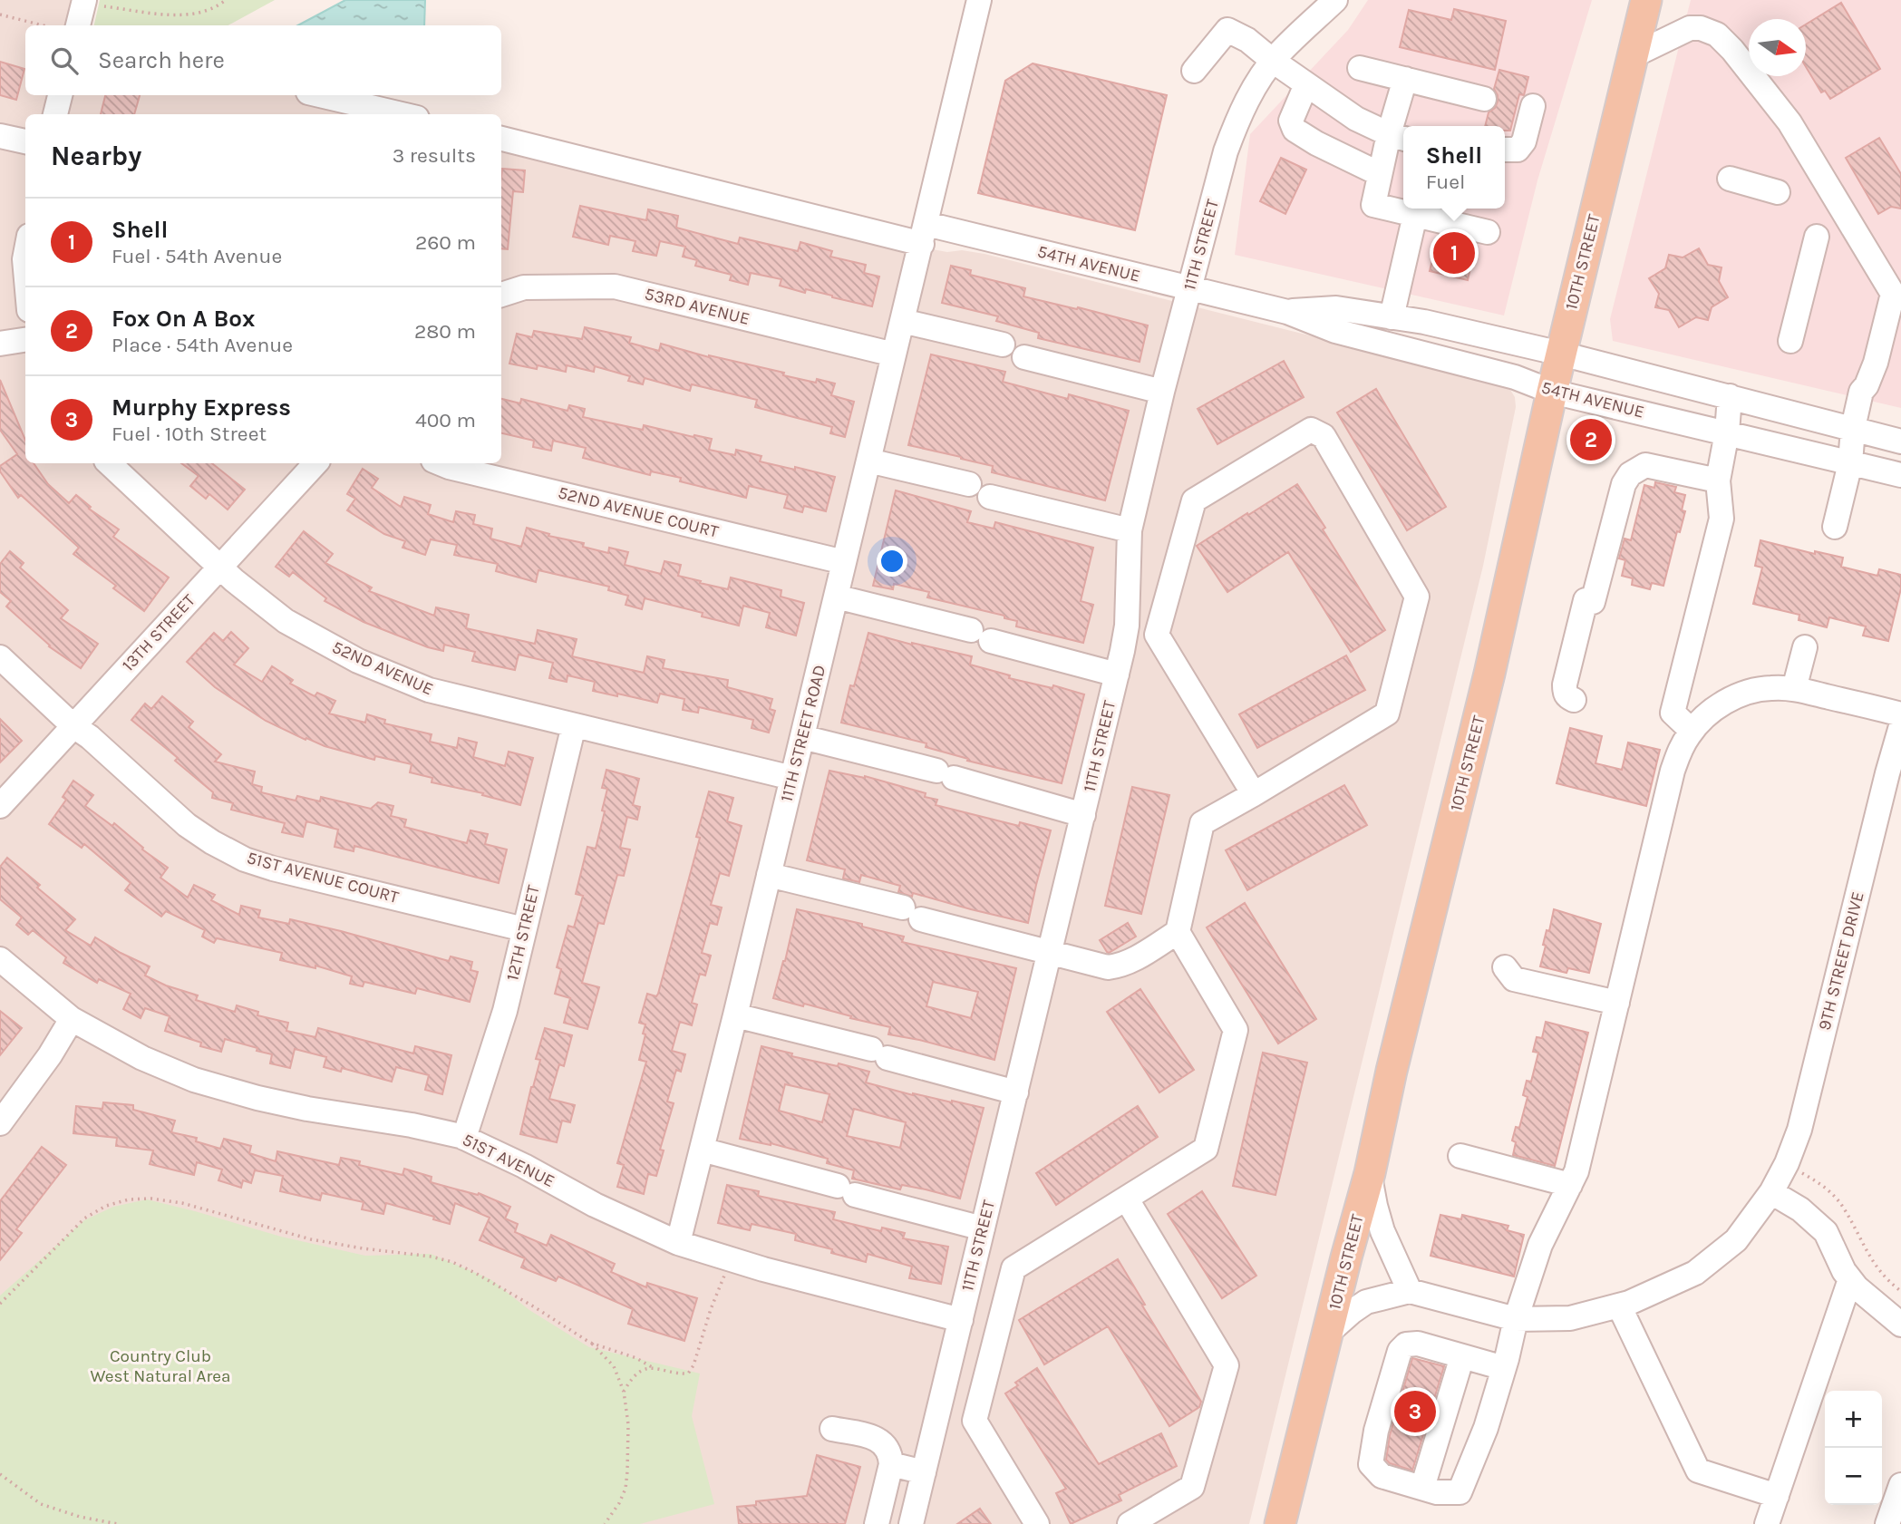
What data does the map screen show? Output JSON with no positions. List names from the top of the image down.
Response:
{
  "streets": {
    "main road": ["10TH STREET"],
    "street": [
      "11TH STREET",
      "54TH AVENUE",
      "53RD AVENUE",
      "52ND AVENUE COURT",
      "13TH STREET",
      "52ND AVENUE",
      "11TH STREET ROAD",
      "51ST AVENUE COURT",
      "12TH STREET",
      "9TH STREET DRIVE",
      "51ST AVENUE"
    ]
  },
  "crossings": [
    ["11TH STREET", "54TH AVENUE"],
    ["11TH STREET", "51ST AVENUE"],
    ["10TH STREET", "54TH AVENUE"],
    ["54TH AVENUE", "11TH STREET ROAD"],
    ["53RD AVENUE", "11TH STREET ROAD"],
    ["52ND AVENUE COURT", "11TH STREET ROAD"],
    ["13TH STREET", "52ND AVENUE"],
    ["13TH STREET", "51ST AVENUE COURT"],
    ["52ND AVENUE", "11TH STREET ROAD"],
    ["52ND AVENUE", "12TH STREET"],
    ["11TH STREET ROAD", "51ST AVENUE"],
    ["51ST AVENUE COURT", "12TH STREET"],
    ["12TH STREET", "51ST AVENUE"]
  ],
  "parks": ["Country Club West Natural Area"],
  "north": "right",
  "page": {
    "search": "Search here",
    "heading": ["Nearby", "3 results"],
    "popup": ["Shell", "Fuel"],
    "list": [
      {
        "mark": "1",
        "name": "Shell",
        "note": "Fuel · 54th Avenue",
        "value": "260 m"
      },
      {
        "mark": "2",
        "name": "Fox On A Box",
        "note": "Place · 54th Avenue",
        "value": "280 m"
      },
      {
        "mark": "3",
        "name": "Murphy Express",
        "note": "Fuel · 10th Street",
        "value": "400 m"
      }
    ],
    "pins": ["1", "2", "3"],
    "map_buttons": ["+", "−"]
  }
}
